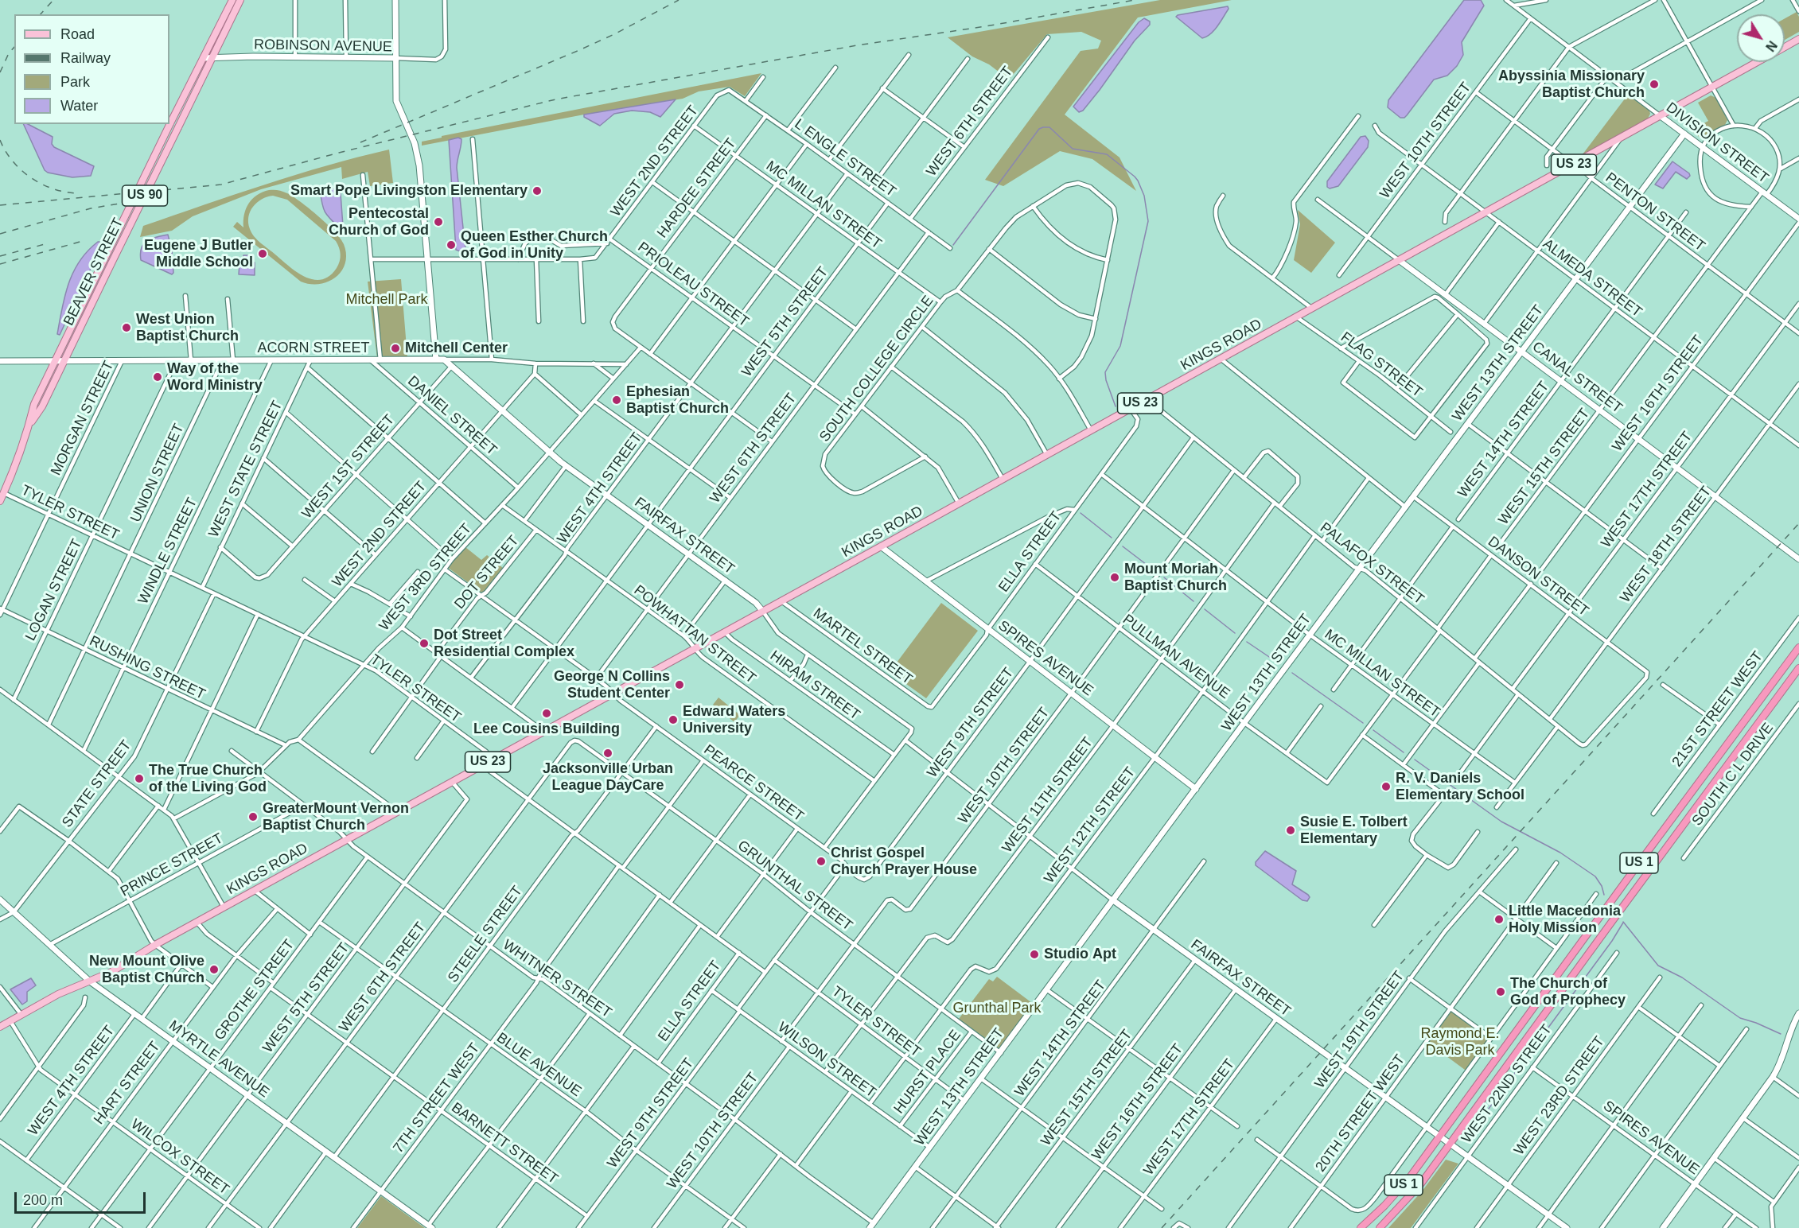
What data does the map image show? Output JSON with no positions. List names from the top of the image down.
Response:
{
  "streets": {
    "highway": ["US 1"],
    "main road": [
      "US 23",
      "US 90",
      "BEAVER STREET",
      "KINGS ROAD"
    ],
    "street": [
      "ROBINSON AVENUE",
      "WEST 6TH STREET",
      "WEST 10TH STREET",
      "DIVISION STREET",
      "L ENGLE STREET",
      "WEST 2ND STREET",
      "HARDEE STREET",
      "MC MILLAN STREET",
      "PENTON STREET",
      "ALMEDA STREET",
      "PRIOLEAU STREET",
      "WEST 5TH STREET",
      "ACORN STREET",
      "WEST 13TH STREET",
      "FLAG STREET",
      "SOUTH COLLEGE CIRCLE",
      "CANAL STREET",
      "WEST 16TH STREET",
      "DANIEL STREET",
      "MORGAN STREET",
      "WEST 14TH STREET",
      "WEST 1ST STREET",
      "WEST 15TH STREET",
      "WEST STATE STREET",
      "UNION STREET",
      "WEST 4TH STREET",
      "WEST 17TH STREET",
      "TYLER STREET",
      "FAIRFAX STREET",
      "WEST 18TH STREET",
      "WINDLE STREET",
      "ELLA STREET",
      "PALAFOX STREET",
      "DOT STREET",
      "DANSON STREET",
      "WEST 3RD STREET",
      "LOGAN STREET",
      "POWHATTAN STREET",
      "MARTEL STREET",
      "PULLMAN AVENUE",
      "SPIRES AVENUE",
      "RUSHING STREET",
      "HIRAM STREET",
      "21ST STREET WEST",
      "WEST 9TH STREET",
      "SOUTH C L DRIVE",
      "PEARCE STREET",
      "STATE STREET",
      "WEST 11TH STREET",
      "WEST 12TH STREET",
      "PRINCE STREET",
      "GRUNTHAL STREET",
      "STEELE STREET",
      "WHITNER STREET",
      "GROTHE STREET",
      "WEST 19TH STREET",
      "MYRTLE AVENUE",
      "WILSON STREET",
      "BLUE AVENUE",
      "HURST PLACE",
      "HART STREET",
      "WEST 22ND STREET",
      "WEST 23RD STREET",
      "7TH STREET WEST",
      "20TH STREET WEST",
      "BARNETT STREET",
      "WILCOX STREET"
    ]
  },
  "crossings": [
    ["ROBINSON AVENUE", "BEAVER STREET"],
    ["WEST 6TH STREET", "L ENGLE STREET"],
    ["WEST 6TH STREET", "MC MILLAN STREET"],
    ["WEST 6TH STREET", "PRIOLEAU STREET"],
    ["WEST 6TH STREET", "TYLER STREET"],
    ["WEST 6TH STREET", "FAIRFAX STREET"],
    ["WEST 6TH STREET", "POWHATTAN STREET"],
    ["WEST 6TH STREET", "PEARCE STREET"],
    ["WEST 6TH STREET", "GRUNTHAL STREET"],
    ["WEST 6TH STREET", "WHITNER STREET"],
    ["WEST 6TH STREET", "MYRTLE AVENUE"],
    ["WEST 6TH STREET", "BLUE AVENUE"],
    ["WEST 6TH STREET", "BARNETT STREET"],
    ["WEST 6TH STREET", "WILCOX STREET"],
    ["WEST 10TH STREET", "DIVISION STREET"],
    ["WEST 10TH STREET", "MC MILLAN STREET"],
    ["WEST 10TH STREET", "PENTON STREET"],
    ["WEST 10TH STREET", "ALMEDA STREET"],
    ["WEST 10TH STREET", "CANAL STREET"],
    ["WEST 10TH STREET", "TYLER STREET"],
    ["WEST 10TH STREET", "FAIRFAX STREET"],
    ["WEST 10TH STREET", "PALAFOX STREET"],
    ["WEST 10TH STREET", "PULLMAN AVENUE"],
    ["WEST 10TH STREET", "SPIRES AVENUE"],
    ["WEST 10TH STREET", "GRUNTHAL STREET"],
    ["WEST 10TH STREET", "WHITNER STREET"],
    ["WEST 10TH STREET", "WILSON STREET"],
    ["WEST 10TH STREET", "BLUE AVENUE"],
    ["DIVISION STREET", "KINGS ROAD"],
    ["DIVISION STREET", "WEST 13TH STREET"],
    ["DIVISION STREET", "WEST 15TH STREET"],
    ["L ENGLE STREET", "WEST 2ND STREET"],
    ["L ENGLE STREET", "HARDEE STREET"],
    ["L ENGLE STREET", "WEST 5TH STREET"],
    ["L ENGLE STREET", "WEST 4TH STREET"],
    ["WEST 2ND STREET", "MC MILLAN STREET"],
    ["WEST 2ND STREET", "PRIOLEAU STREET"],
    ["WEST 2ND STREET", "DANIEL STREET"],
    ["WEST 2ND STREET", "TYLER STREET"],
    ["WEST 2ND STREET", "FAIRFAX STREET"],
    ["WEST 2ND STREET", "RUSHING STREET"],
    ["HARDEE STREET", "MC MILLAN STREET"],
    ["HARDEE STREET", "PRIOLEAU STREET"],
    ["HARDEE STREET", "WEST 3RD STREET"],
    ["MC MILLAN STREET", "WEST 5TH STREET"],
    ["MC MILLAN STREET", "WEST 13TH STREET"],
    ["MC MILLAN STREET", "SOUTH COLLEGE CIRCLE"],
    ["MC MILLAN STREET", "WEST 4TH STREET"],
    ["MC MILLAN STREET", "ELLA STREET"],
    ["MC MILLAN STREET", "WEST 9TH STREET"],
    ["MC MILLAN STREET", "WEST 11TH STREET"],
    ["MC MILLAN STREET", "WEST 12TH STREET"],
    ["PENTON STREET", "KINGS ROAD"],
    ["PENTON STREET", "WEST 13TH STREET"],
    ["PENTON STREET", "WEST 16TH STREET"],
    ["PENTON STREET", "WEST 14TH STREET"],
    ["PENTON STREET", "WEST 15TH STREET"],
    ["PENTON STREET", "WEST 17TH STREET"],
    ["BEAVER STREET", "ACORN STREET"],
    ["BEAVER STREET", "TYLER STREET"],
    ["ALMEDA STREET", "KINGS ROAD"],
    ["ALMEDA STREET", "WEST 13TH STREET"],
    ["ALMEDA STREET", "WEST 16TH STREET"],
    ["ALMEDA STREET", "WEST 14TH STREET"],
    ["ALMEDA STREET", "WEST 15TH STREET"],
    ["ALMEDA STREET", "WEST 17TH STREET"],
    ["ALMEDA STREET", "WEST 18TH STREET"],
    ["PRIOLEAU STREET", "WEST 5TH STREET"],
    ["PRIOLEAU STREET", "SOUTH COLLEGE CIRCLE"],
    ["PRIOLEAU STREET", "WEST 4TH STREET"],
    ["WEST 5TH STREET", "KINGS ROAD"],
    ["WEST 5TH STREET", "FAIRFAX STREET"],
    ["WEST 5TH STREET", "POWHATTAN STREET"],
    ["WEST 5TH STREET", "PEARCE STREET"],
    ["WEST 5TH STREET", "WHITNER STREET"],
    ["WEST 5TH STREET", "MYRTLE AVENUE"],
    ["WEST 5TH STREET", "BLUE AVENUE"],
    ["WEST 5TH STREET", "BARNETT STREET"],
    ["WEST 5TH STREET", "WILCOX STREET"],
    ["KINGS ROAD", "FLAG STREET"],
    ["KINGS ROAD", "CANAL STREET"],
    ["KINGS ROAD", "TYLER STREET"],
    ["KINGS ROAD", "FAIRFAX STREET"],
    ["KINGS ROAD", "ELLA STREET"],
    ["KINGS ROAD", "PALAFOX STREET"],
    ["KINGS ROAD", "POWHATTAN STREET"],
    ["KINGS ROAD", "MARTEL STREET"],
    ["KINGS ROAD", "SPIRES AVENUE"],
    ["KINGS ROAD", "HIRAM STREET"],
    ["KINGS ROAD", "PEARCE STREET"],
    ["KINGS ROAD", "WHITNER STREET"],
    ["KINGS ROAD", "MYRTLE AVENUE"],
    ["KINGS ROAD", "WILCOX STREET"],
    ["ACORN STREET", "DANIEL STREET"],
    ["ACORN STREET", "MORGAN STREET"],
    ["ACORN STREET", "WEST STATE STREET"],
    ["ACORN STREET", "UNION STREET"],
    ["ACORN STREET", "FAIRFAX STREET"],
    ["ACORN STREET", "WINDLE STREET"],
    ["ACORN STREET", "WEST 3RD STREET"],
    ["ACORN STREET", "LOGAN STREET"],
    ["WEST 13TH STREET", "CANAL STREET"],
    ["WEST 13TH STREET", "TYLER STREET"],
    ["WEST 13TH STREET", "FAIRFAX STREET"],
    ["WEST 13TH STREET", "PALAFOX STREET"],
    ["WEST 13TH STREET", "DANSON STREET"],
    ["WEST 13TH STREET", "PULLMAN AVENUE"],
    ["WEST 13TH STREET", "SPIRES AVENUE"],
    ["WEST 13TH STREET", "GRUNTHAL STREET"],
    ["WEST 13TH STREET", "WHITNER STREET"],
    ["WEST 13TH STREET", "WILSON STREET"],
    ["CANAL STREET", "WEST 16TH STREET"],
    ["CANAL STREET", "WEST 14TH STREET"],
    ["CANAL STREET", "WEST 15TH STREET"],
    ["CANAL STREET", "WEST 17TH STREET"],
    ["CANAL STREET", "WEST 18TH STREET"],
    ["WEST 16TH STREET", "FAIRFAX STREET"],
    ["DANIEL STREET", "WEST 1ST STREET"],
    ["DANIEL STREET", "WEST 3RD STREET"],
    ["MORGAN STREET", "TYLER STREET"],
    ["MORGAN STREET", "RUSHING STREET"],
    ["WEST 14TH STREET", "FAIRFAX STREET"],
    ["WEST 1ST STREET", "WEST STATE STREET"],
    ["WEST 1ST STREET", "FAIRFAX STREET"],
    ["WEST 15TH STREET", "FAIRFAX STREET"],
    ["WEST STATE STREET", "TYLER STREET"],
    ["UNION STREET", "TYLER STREET"],
    ["UNION STREET", "RUSHING STREET"],
    ["WEST 4TH STREET", "FAIRFAX STREET"],
    ["WEST 4TH STREET", "POWHATTAN STREET"],
    ["WEST 4TH STREET", "PEARCE STREET"],
    ["WEST 4TH STREET", "MYRTLE AVENUE"],
    ["WEST 4TH STREET", "WILCOX STREET"],
    ["WEST 17TH STREET", "FAIRFAX STREET"],
    ["WEST 17TH STREET", "PALAFOX STREET"],
    ["WEST 17TH STREET", "DANSON STREET"],
    ["TYLER STREET", "WINDLE STREET"],
    ["TYLER STREET", "ELLA STREET"],
    ["TYLER STREET", "WEST 3RD STREET"],
    ["TYLER STREET", "LOGAN STREET"],
    ["TYLER STREET", "WEST 9TH STREET"],
    ["TYLER STREET", "STATE STREET"],
    ["TYLER STREET", "WEST 11TH STREET"],
    ["TYLER STREET", "WEST 12TH STREET"],
    ["TYLER STREET", "STEELE STREET"],
    ["TYLER STREET", "HURST PLACE"],
    ["TYLER STREET", "7TH STREET WEST"],
    ["FAIRFAX STREET", "DOT STREET"],
    ["FAIRFAX STREET", "WEST 3RD STREET"],
    ["FAIRFAX STREET", "WEST 9TH STREET"],
    ["FAIRFAX STREET", "WEST 11TH STREET"],
    ["FAIRFAX STREET", "WEST 12TH STREET"],
    ["FAIRFAX STREET", "US 1"],
    ["FAIRFAX STREET", "WEST 19TH STREET"],
    ["FAIRFAX STREET", "WEST 22ND STREET"],
    ["FAIRFAX STREET", "WEST 23RD STREET"],
    ["FAIRFAX STREET", "20TH STREET WEST"],
    ["WEST 18TH STREET", "PALAFOX STREET"],
    ["WEST 18TH STREET", "DANSON STREET"],
    ["WINDLE STREET", "RUSHING STREET"],
    ["ELLA STREET", "MARTEL STREET"],
    ["ELLA STREET", "PULLMAN AVENUE"],
    ["ELLA STREET", "SPIRES AVENUE"],
    ["ELLA STREET", "WHITNER STREET"],
    ["ELLA STREET", "WILSON STREET"],
    ["PALAFOX STREET", "DANSON STREET"],
    ["PALAFOX STREET", "WEST 9TH STREET"],
    ["PALAFOX STREET", "WEST 11TH STREET"],
    ["PALAFOX STREET", "WEST 12TH STREET"],
    ["DOT STREET", "POWHATTAN STREET"],
    ["DOT STREET", "PEARCE STREET"],
    ["WEST 3RD STREET", "POWHATTAN STREET"],
    ["WEST 3RD STREET", "RUSHING STREET"],
    ["WEST 3RD STREET", "PEARCE STREET"],
    ["WEST 3RD STREET", "WHITNER STREET"],
    ["LOGAN STREET", "RUSHING STREET"],
    ["PULLMAN AVENUE", "WEST 9TH STREET"],
    ["PULLMAN AVENUE", "WEST 11TH STREET"],
    ["PULLMAN AVENUE", "WEST 12TH STREET"],
    ["SPIRES AVENUE", "WEST 9TH STREET"],
    ["SPIRES AVENUE", "WEST 11TH STREET"],
    ["SPIRES AVENUE", "WEST 12TH STREET"],
    ["SPIRES AVENUE", "WEST 22ND STREET"],
    ["SPIRES AVENUE", "WEST 23RD STREET"],
    ["RUSHING STREET", "STATE STREET"],
    ["WEST 9TH STREET", "PEARCE STREET"],
    ["WEST 9TH STREET", "GRUNTHAL STREET"],
    ["WEST 9TH STREET", "WHITNER STREET"],
    ["WEST 9TH STREET", "WILSON STREET"],
    ["WEST 9TH STREET", "BLUE AVENUE"],
    ["WEST 9TH STREET", "BARNETT STREET"],
    ["PEARCE STREET", "STEELE STREET"],
    ["PEARCE STREET", "7TH STREET WEST"],
    ["STATE STREET", "MYRTLE AVENUE"],
    ["WEST 11TH STREET", "GRUNTHAL STREET"],
    ["WEST 11TH STREET", "WILSON STREET"],
    ["WEST 12TH STREET", "GRUNTHAL STREET"],
    ["WEST 12TH STREET", "WILSON STREET"],
    ["PRINCE STREET", "WHITNER STREET"],
    ["PRINCE STREET", "MYRTLE AVENUE"],
    ["GRUNTHAL STREET", "STEELE STREET"],
    ["GRUNTHAL STREET", "HURST PLACE"],
    ["GRUNTHAL STREET", "7TH STREET WEST"],
    ["STEELE STREET", "WHITNER STREET"],
    ["STEELE STREET", "MYRTLE AVENUE"],
    ["STEELE STREET", "BLUE AVENUE"],
    ["STEELE STREET", "BARNETT STREET"],
    ["WHITNER STREET", "GROTHE STREET"],
    ["WHITNER STREET", "7TH STREET WEST"],
    ["GROTHE STREET", "MYRTLE AVENUE"],
    ["GROTHE STREET", "BLUE AVENUE"],
    ["GROTHE STREET", "BARNETT STREET"],
    ["GROTHE STREET", "WILCOX STREET"],
    ["MYRTLE AVENUE", "HART STREET"],
    ["MYRTLE AVENUE", "7TH STREET WEST"],
    ["WILSON STREET", "HURST PLACE"],
    ["BLUE AVENUE", "7TH STREET WEST"],
    ["HART STREET", "WILCOX STREET"],
    ["7TH STREET WEST", "BARNETT STREET"]
  ],
  "parks": ["Mitchell Park", "Grunthal Park", "Raymond E. Davis Park"],
  "places": [
    "Abyssinia Missionary Baptist Church",
    "Smart Pope Livingston Elementary",
    "Pentecostal Church of God",
    "Queen Esther Church of God in Unity",
    "Eugene J Butler Middle School",
    "West Union Baptist Church",
    "Mitchell Center",
    "Way of the Word Ministry",
    "Ephesian Baptist Church",
    "Mount Moriah Baptist Church",
    "Dot Street Residential Complex",
    "George N Collins Student Center",
    "Lee Cousins Building",
    "Edward Waters University",
    "Jacksonville Urban League DayCare",
    "The True Church of the Living God",
    "R. V. Daniels Elementary School",
    "GreaterMount Vernon Baptist Church",
    "Susie E. Tolbert Elementary",
    "Christ Gospel Church Prayer House",
    "Little Macedonia Holy Mission",
    "Studio Apt",
    "New Mount Olive Baptist Church",
    "The Church of God of Prophecy"
  ],
  "legend": [
    "Road",
    "Railway",
    "Park",
    "Water"
  ],
  "scale_bar": "200 m",
  "north": "bottom right"
}
